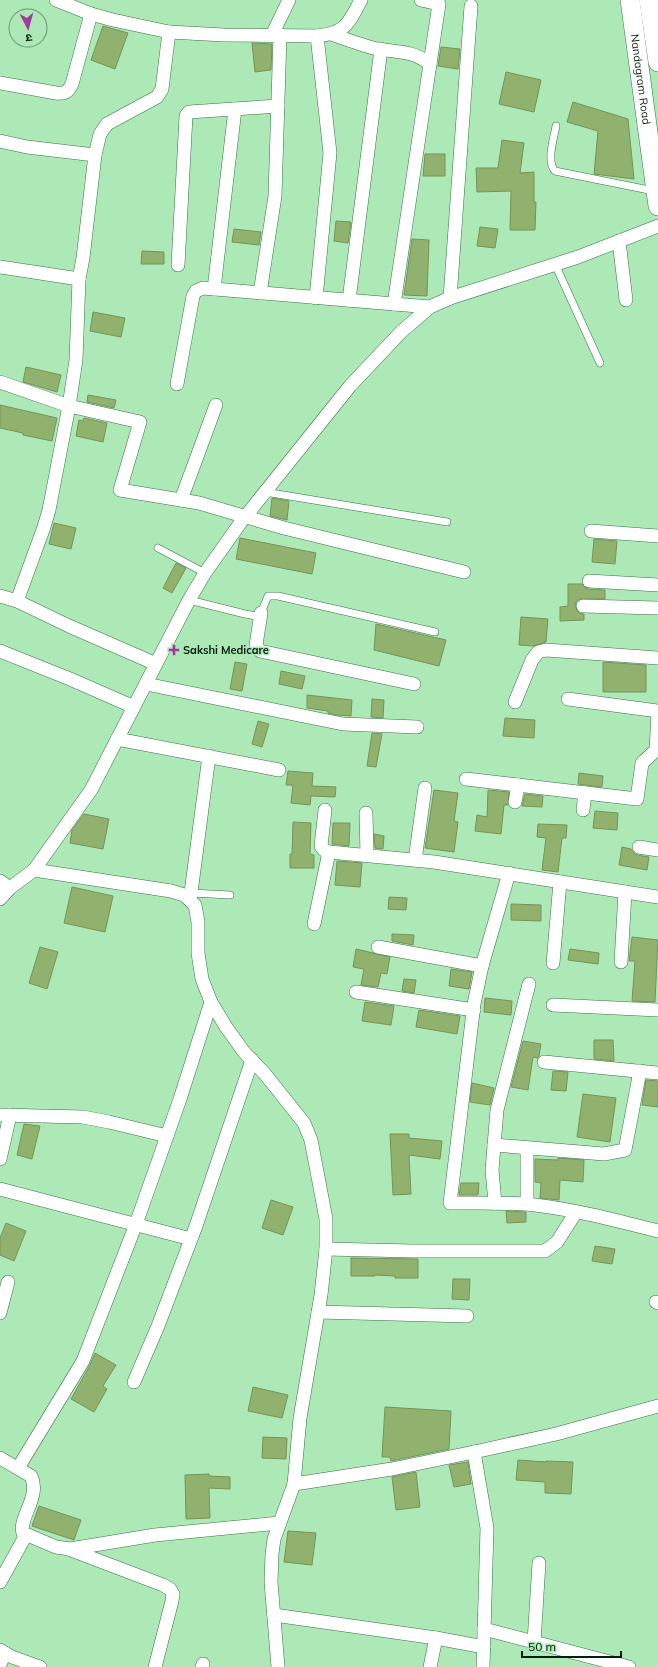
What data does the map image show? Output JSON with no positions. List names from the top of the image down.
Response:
{
  "streets": {
    "street": ["Nandagram Road"]
  },
  "places": {
    "health": ["Sakshi Medicare"]
  },
  "scale_bar": "50 m",
  "north": "bottom"
}
